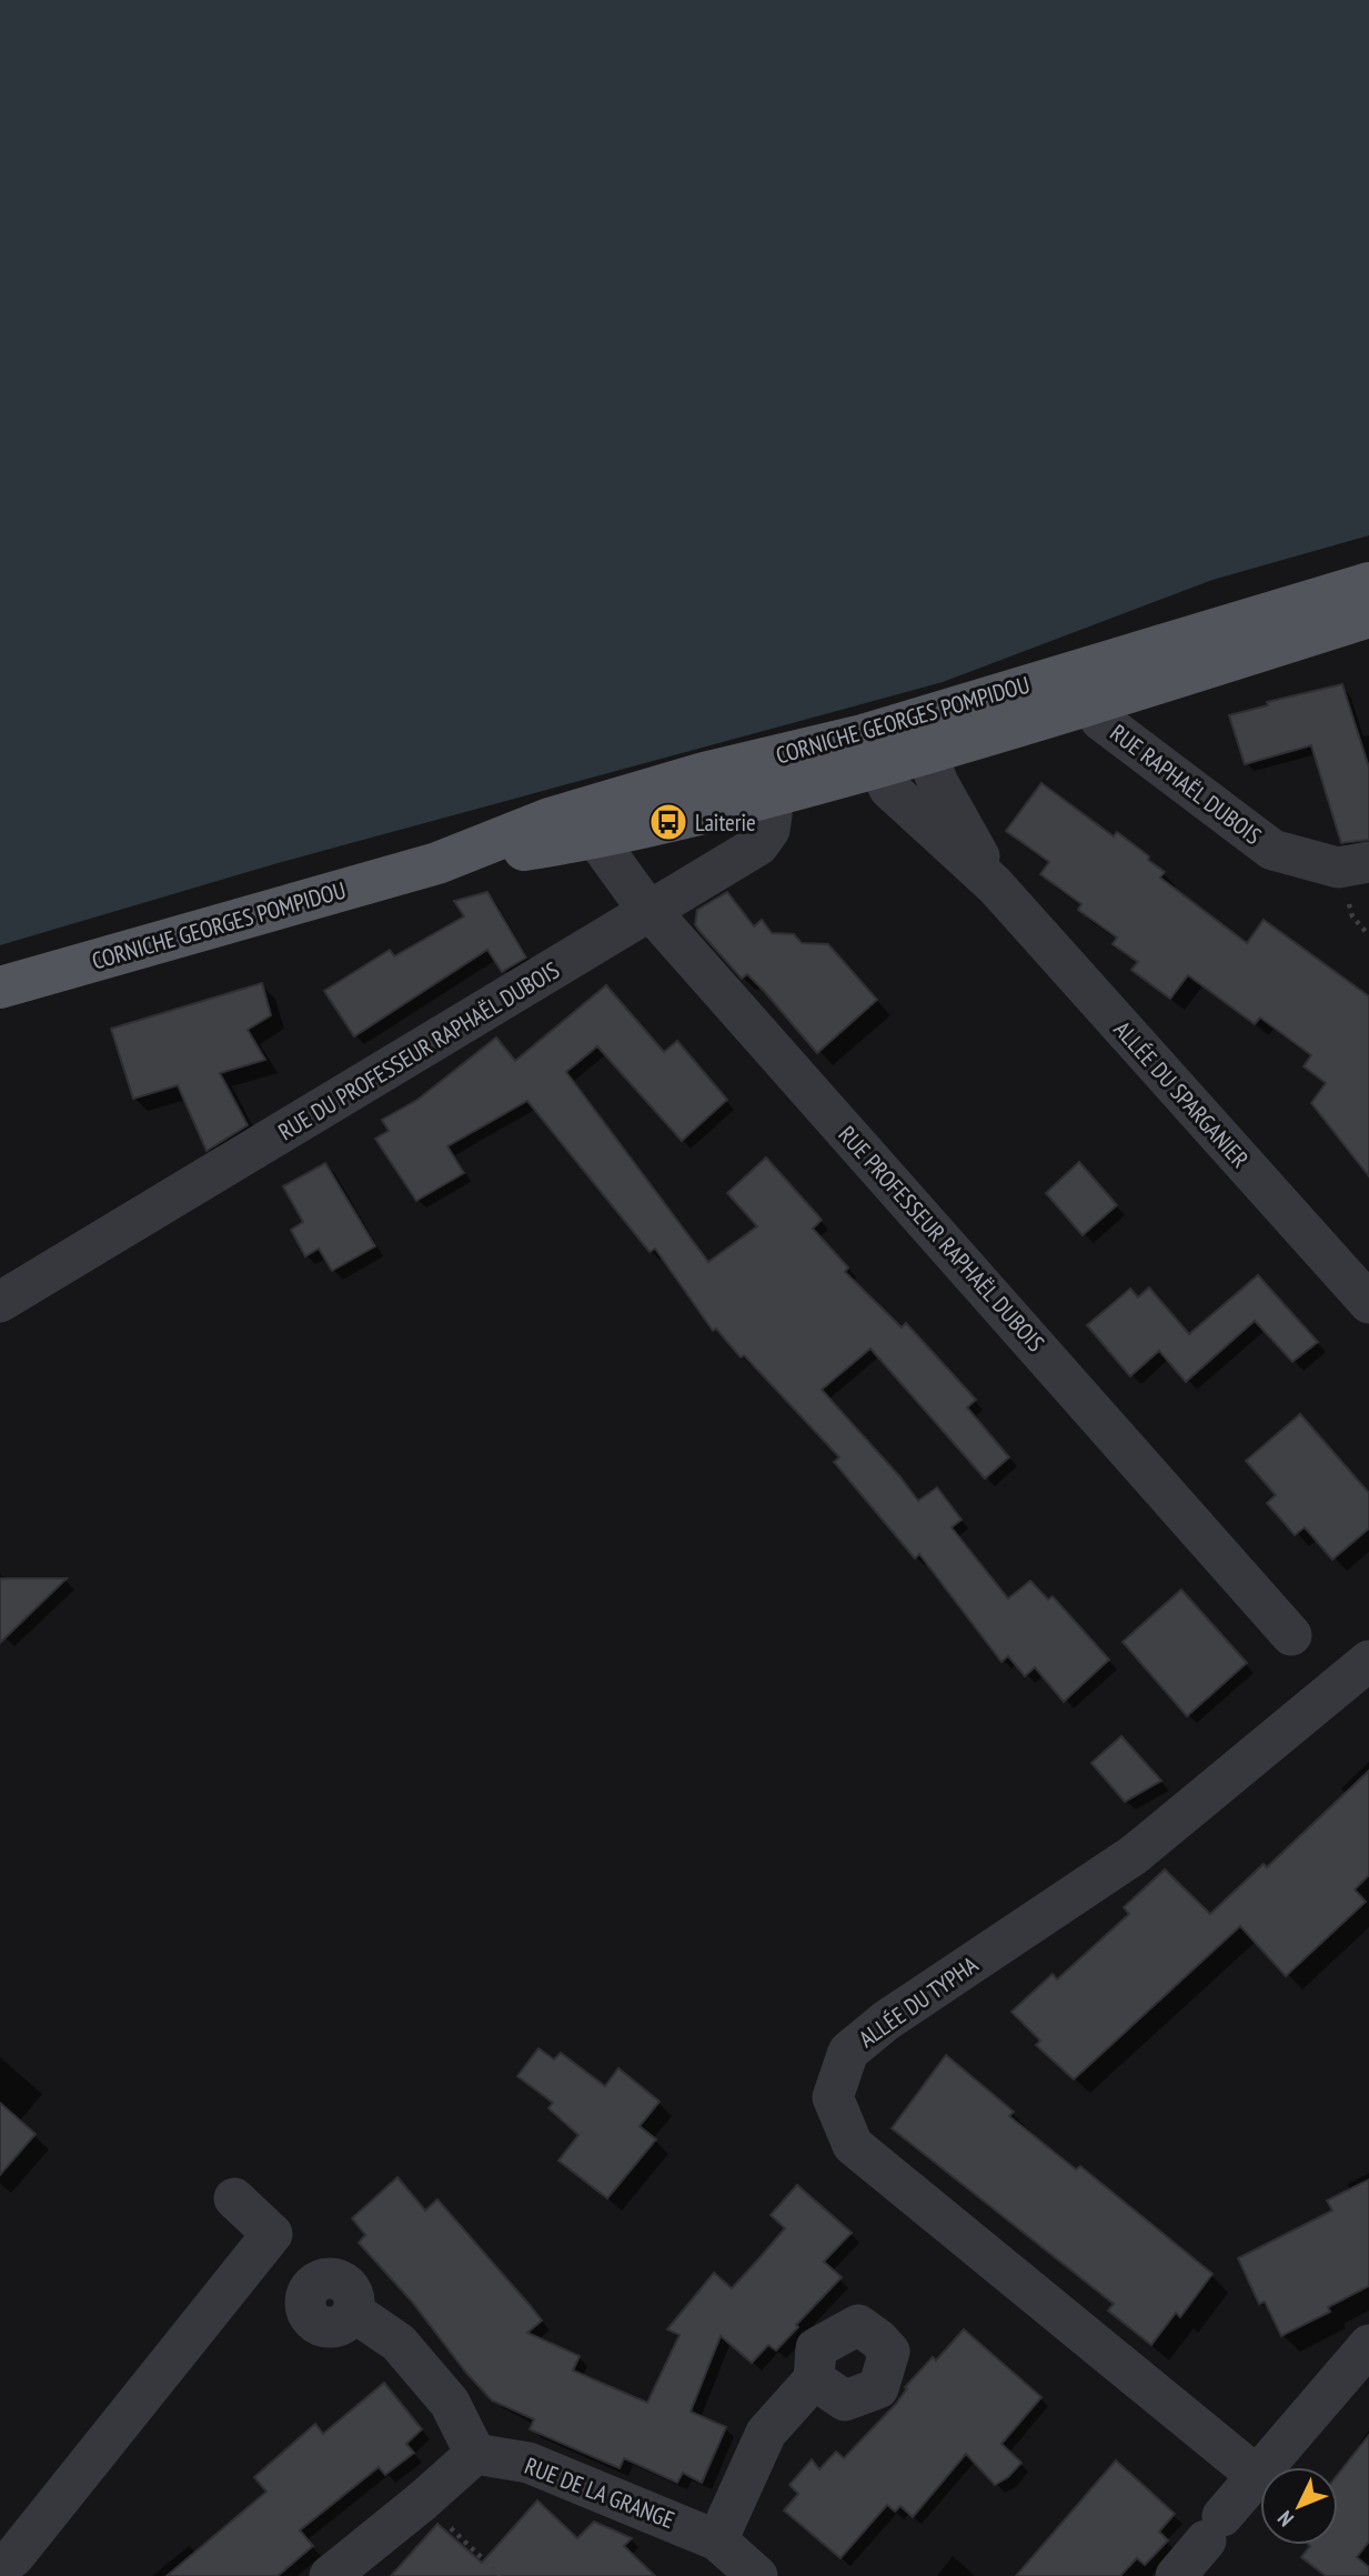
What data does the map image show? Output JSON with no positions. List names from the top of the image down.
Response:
{
  "streets": {
    "main road": ["CORNICHE GEORGES POMPIDOU"],
    "street": [
      "RUE RAPHAËL DUBOIS",
      "RUE DU PROFESSEUR RAPHAËL DUBOIS",
      "ALLÉE DU SPARGANIER",
      "RUE PROFESSEUR RAPHAËL DUBOIS",
      "ALLÉE DU TYPHA",
      "RUE DE LA GRANGE"
    ]
  },
  "crossings": [
    ["CORNICHE GEORGES POMPIDOU", "RUE RAPHAËL DUBOIS"],
    ["CORNICHE GEORGES POMPIDOU", "RUE DU PROFESSEUR RAPHAËL DUBOIS"],
    ["CORNICHE GEORGES POMPIDOU", "ALLÉE DU SPARGANIER"],
    ["CORNICHE GEORGES POMPIDOU", "RUE PROFESSEUR RAPHAËL DUBOIS"],
    ["RUE DU PROFESSEUR RAPHAËL DUBOIS", "RUE PROFESSEUR RAPHAËL DUBOIS"]
  ],
  "places": {
    "bus stop": ["Laiterie"]
  },
  "north": "bottom left"
}
